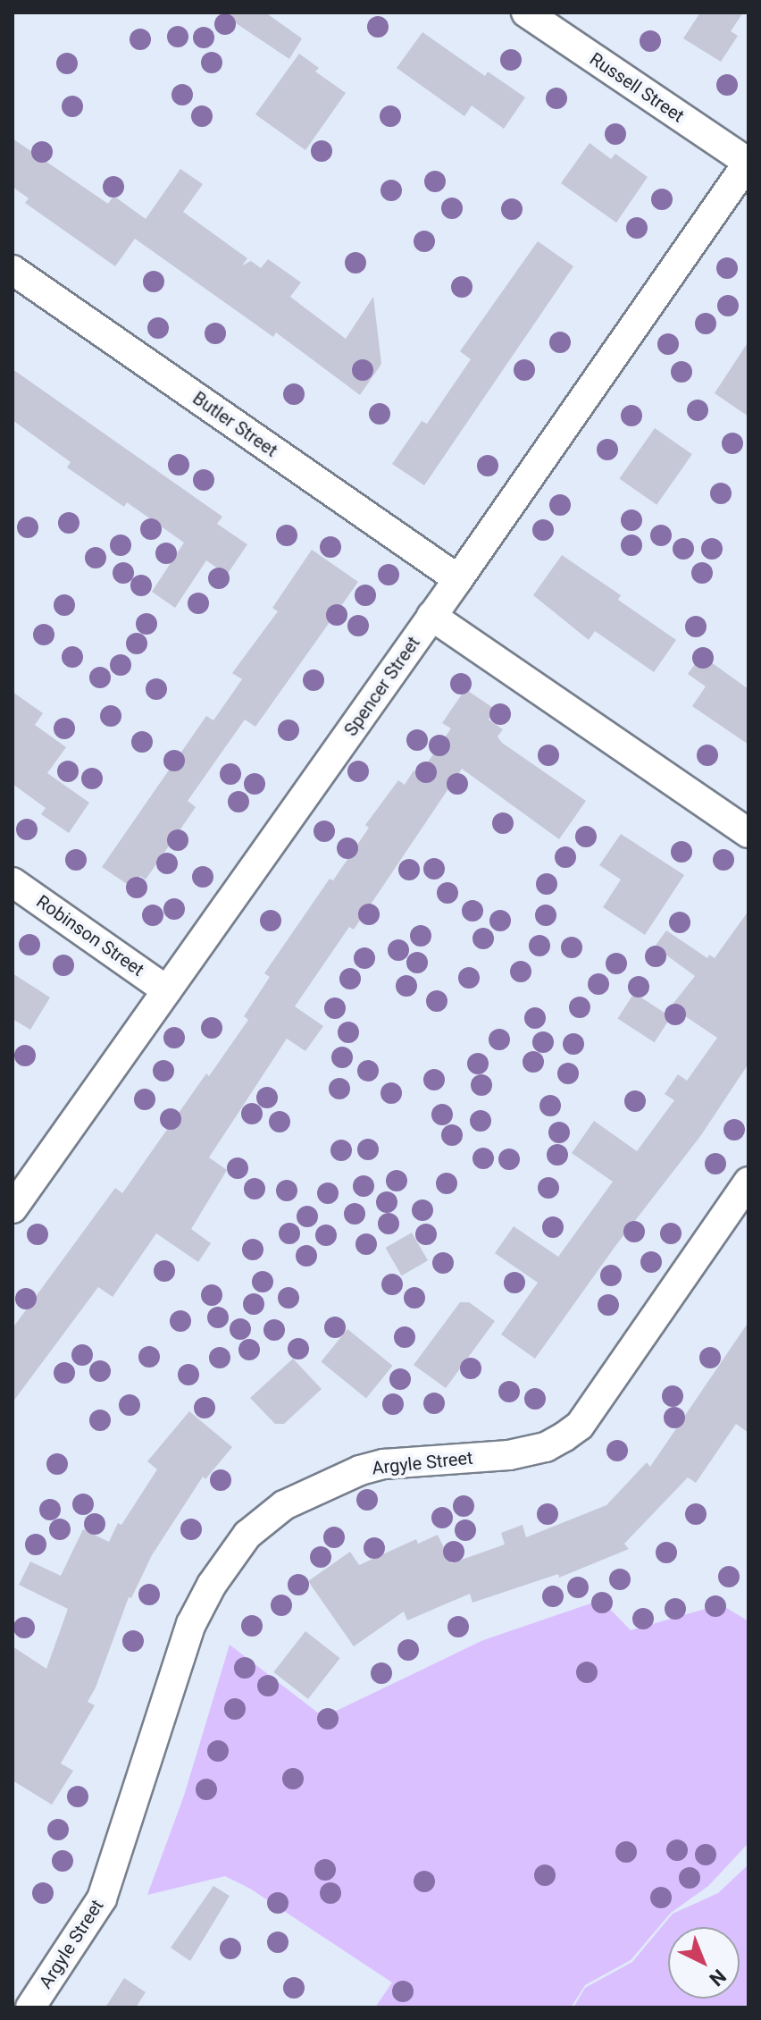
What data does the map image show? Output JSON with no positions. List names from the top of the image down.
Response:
{
  "streets": {
    "street": [
      "Russell Street",
      "Butler Street",
      "Spencer Street",
      "Robinson Street",
      "Argyle Street"
    ]
  },
  "crossings": [
    ["Russell Street", "Spencer Street"],
    ["Butler Street", "Spencer Street"],
    ["Spencer Street", "Robinson Street"]
  ],
  "north": "bottom right"
}
